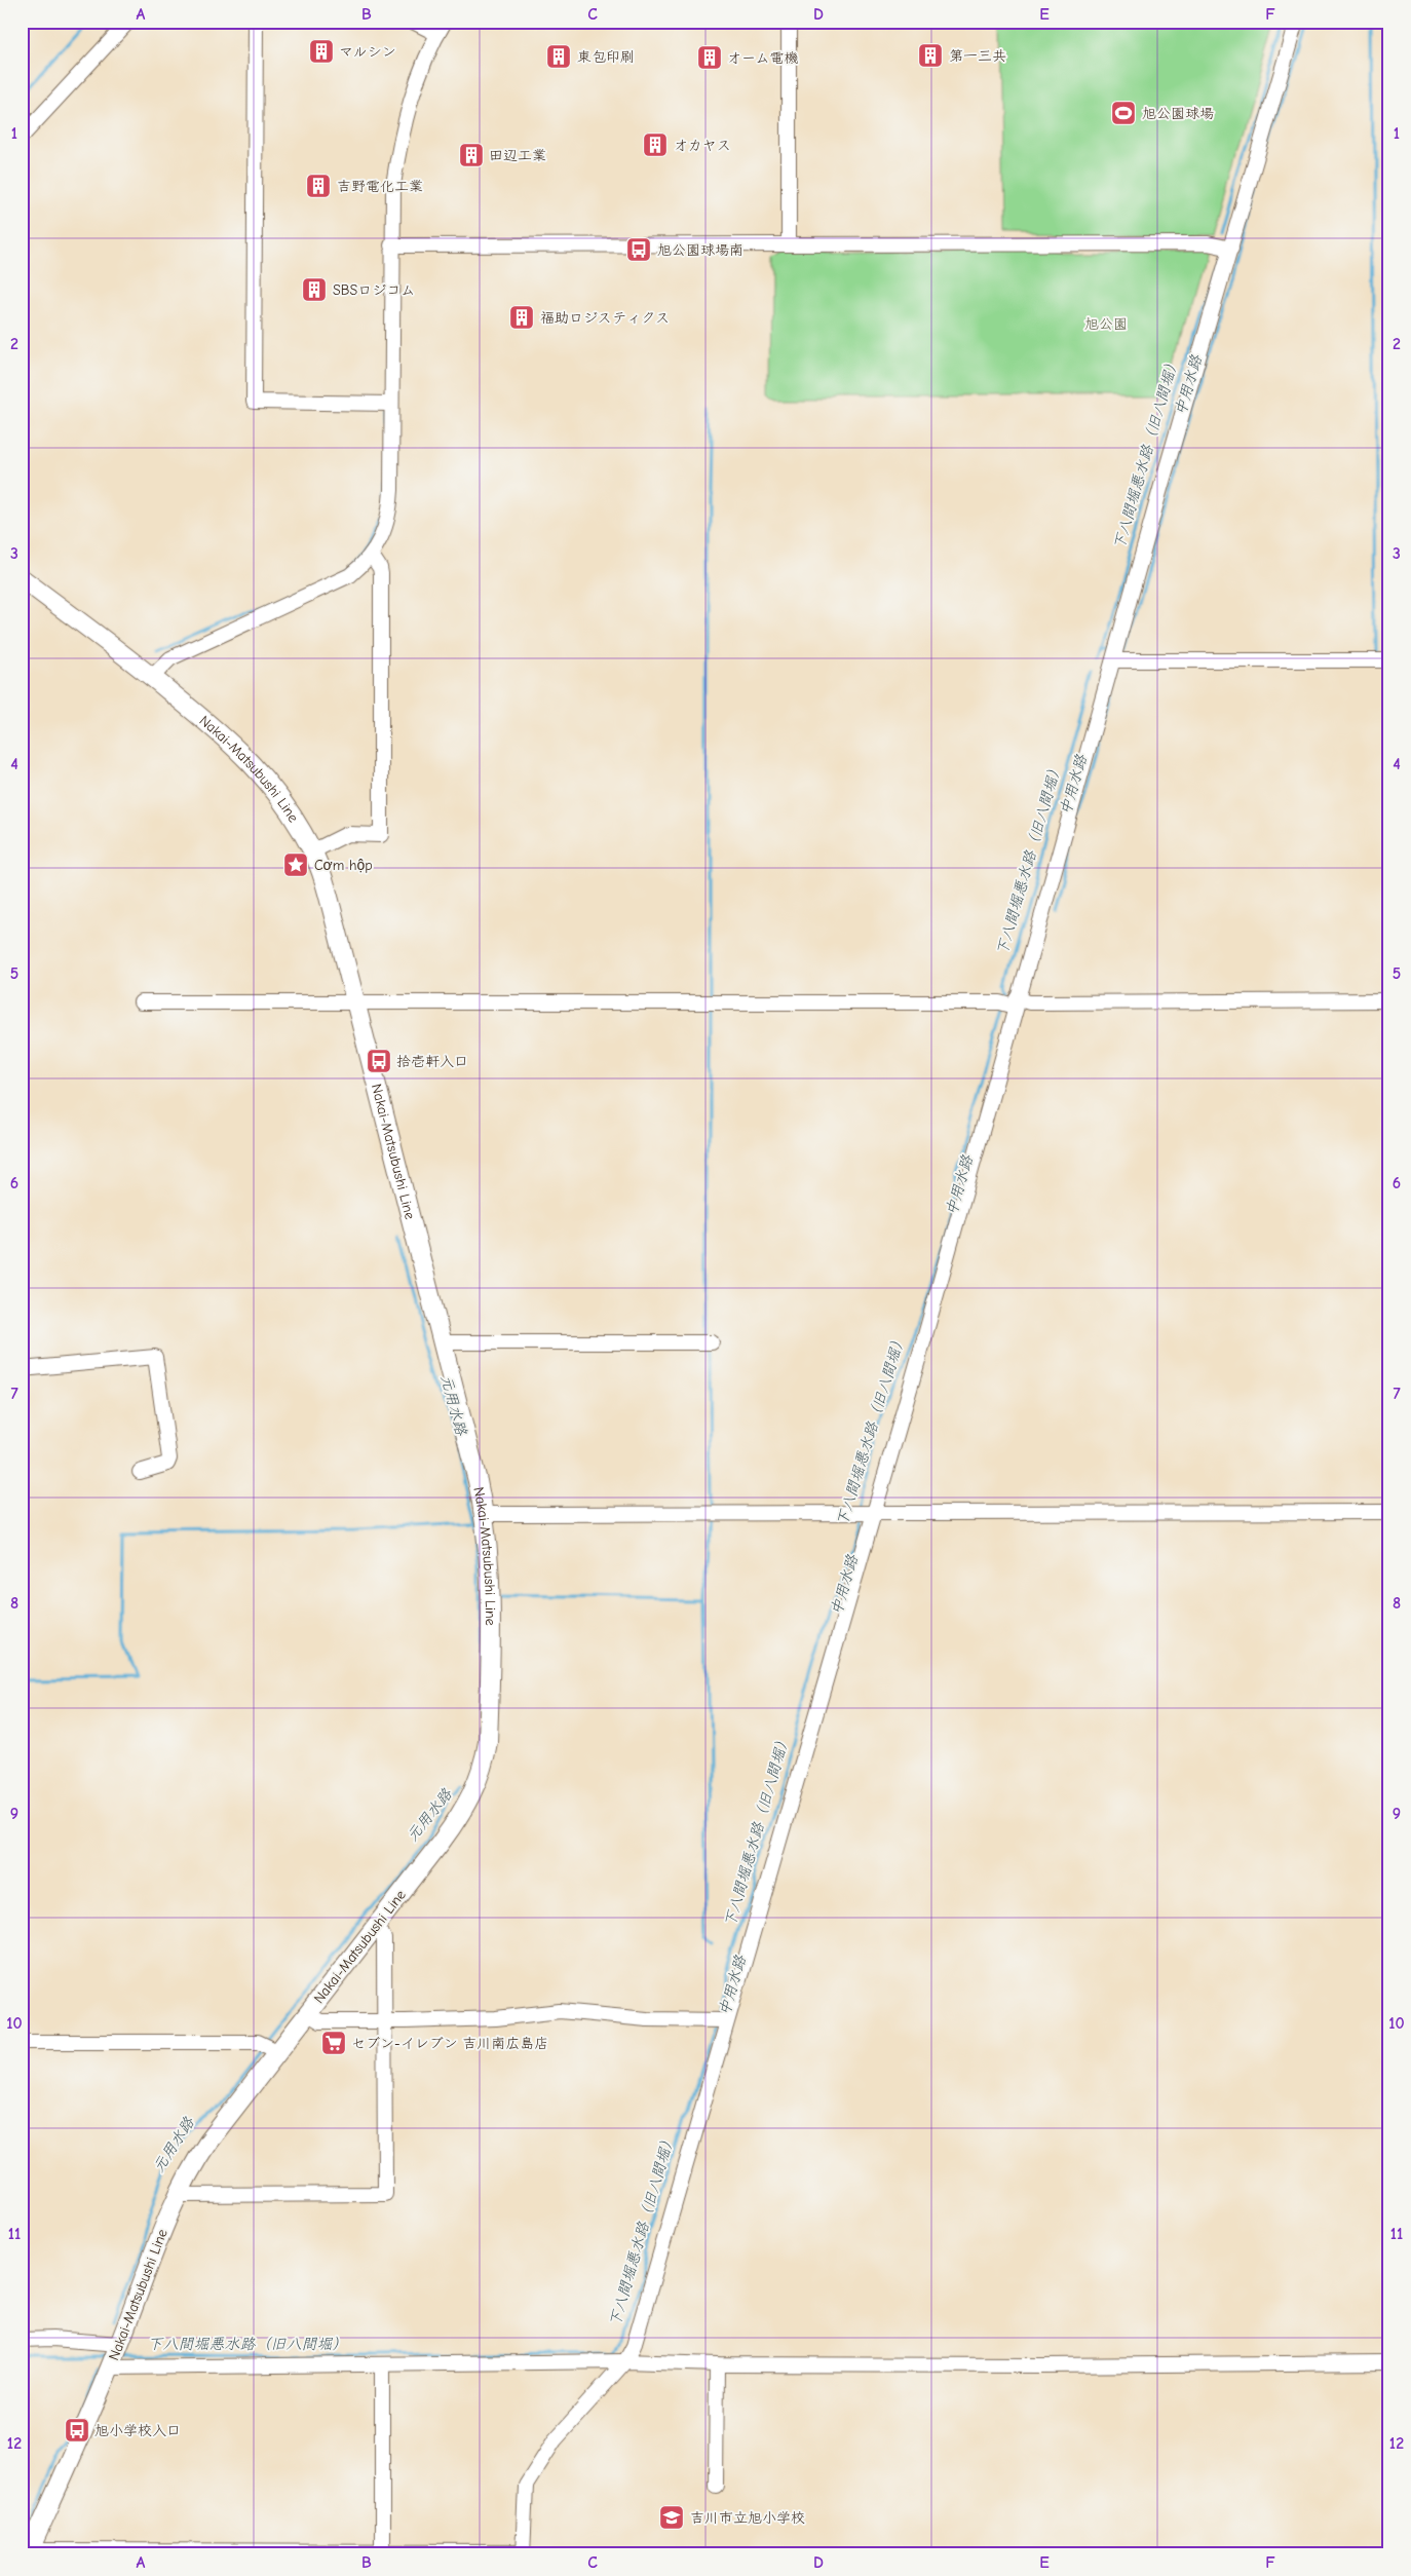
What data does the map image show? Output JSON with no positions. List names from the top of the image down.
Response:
{
  "streets": {
    "main road": ["Nakai-Matsubushi Line"]
  },
  "water": ["中用水路", "下八間堀悪水路（旧八間堀）", "元用水路"],
  "parks": ["旭公園"],
  "places": {
    "building": [
      "マルシン",
      "第一三共",
      "東包印刷",
      "オーム電機",
      "オカヤス",
      "田辺工業",
      "吉野電化工業",
      "SBSロジコム",
      "福助ロジスティクス"
    ],
    "sports": ["旭公園球場"],
    "bus stop": ["旭公園球場南", "拾壱軒入口", "旭小学校入口"],
    "place": ["Cơm hộp"],
    "supermarket": ["セブン-イレブン 吉川南広島店"],
    "school or university": ["吉川市立旭小学校"]
  },
  "grid": {
    "columns": [
      "A",
      "B",
      "C",
      "D",
      "E",
      "F"
    ],
    "rows": [
      "1",
      "2",
      "3",
      "4",
      "5",
      "6",
      "7",
      "8",
      "9",
      "10",
      "11",
      "12"
    ]
  }
}
